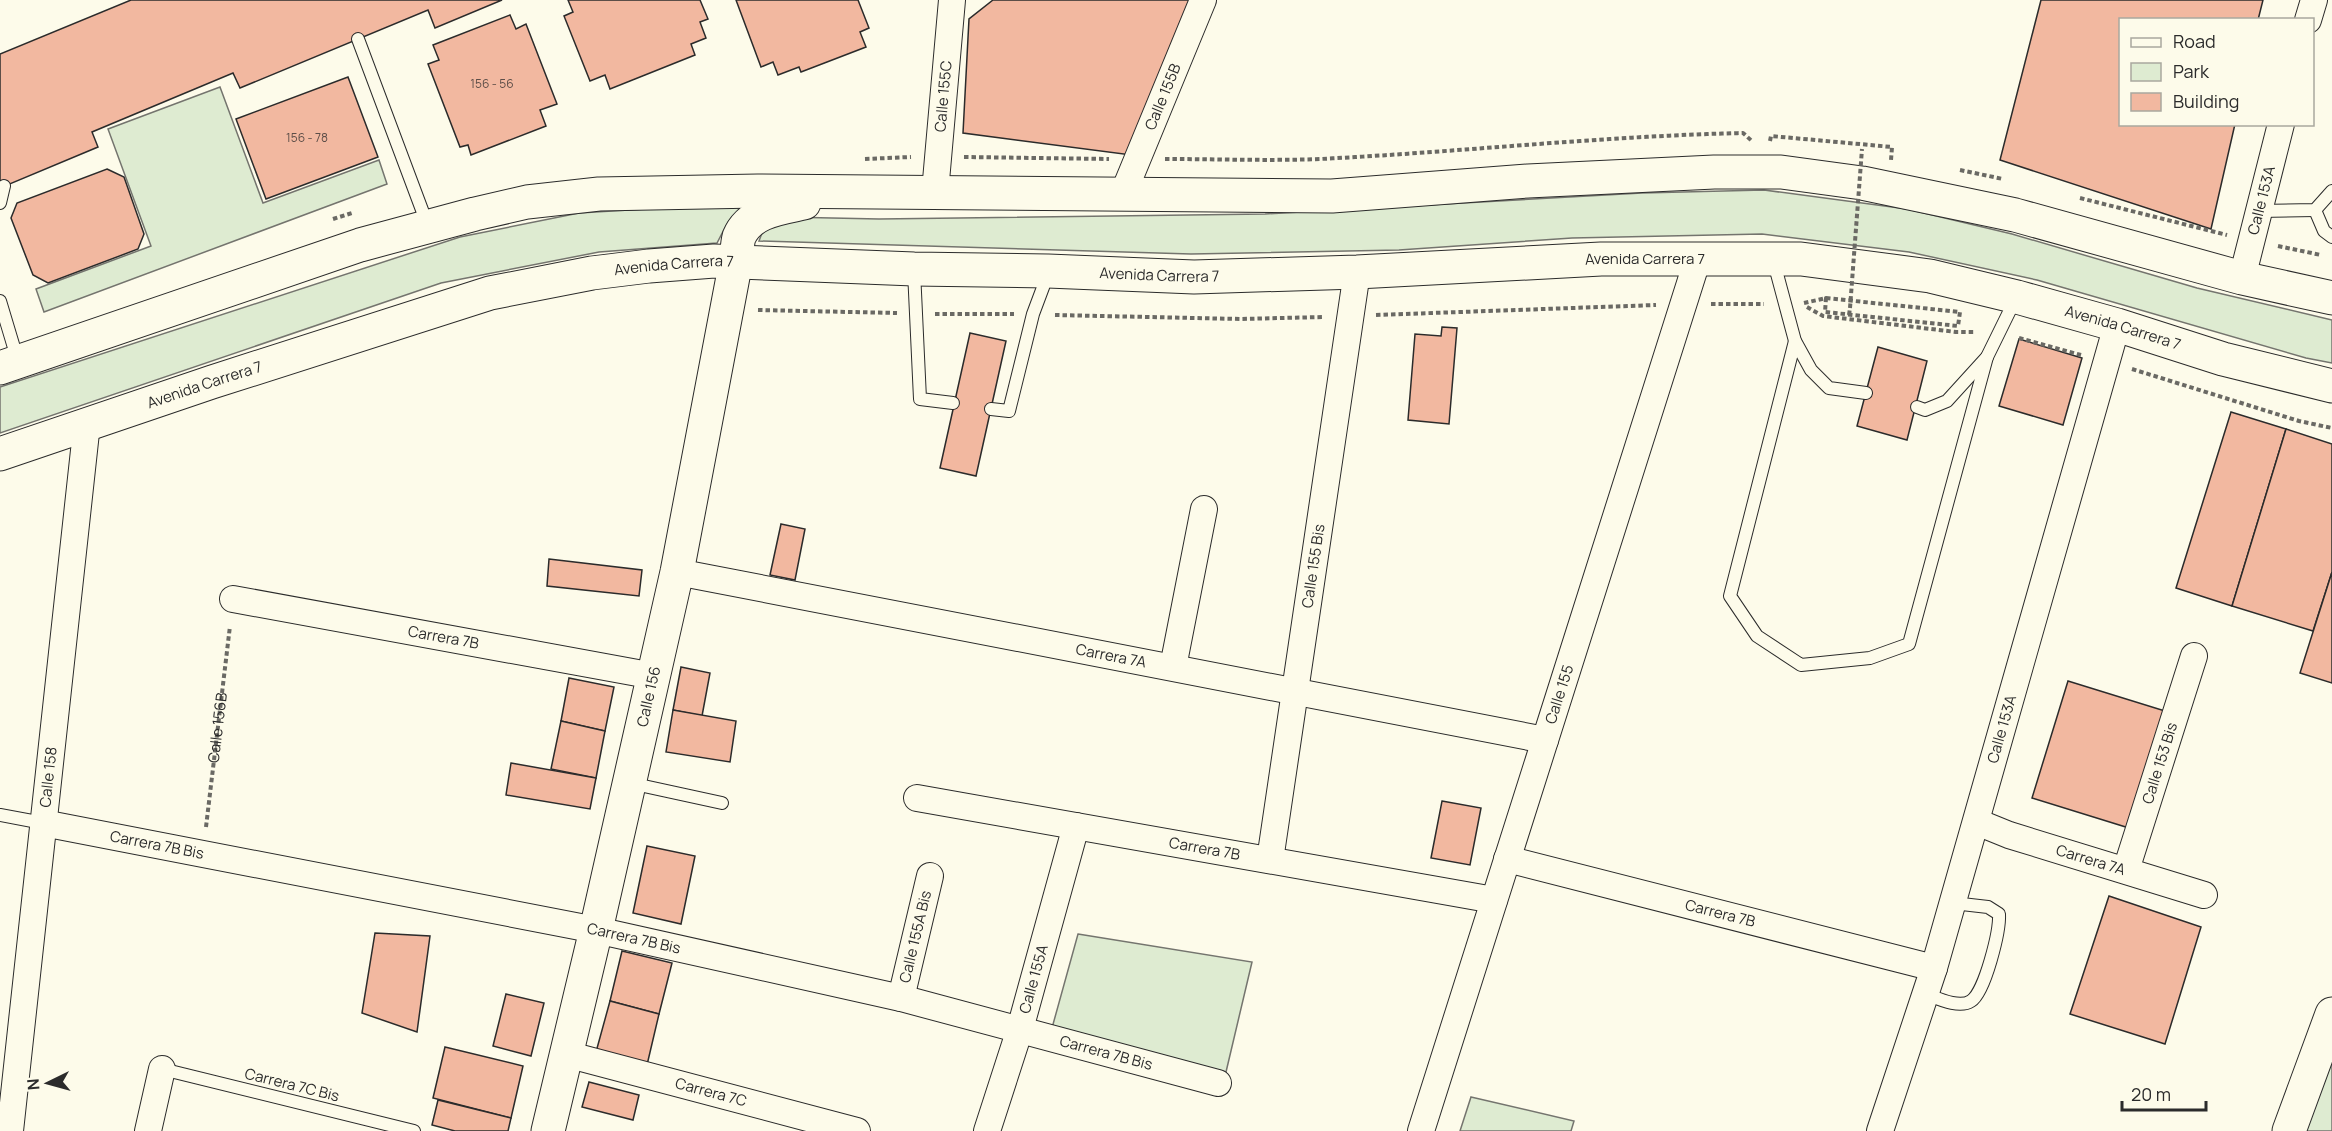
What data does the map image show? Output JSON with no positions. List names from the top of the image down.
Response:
{
  "streets": {
    "main road": ["Avenida Carrera 7", "Calle 156"],
    "street": [
      "Calle 155C",
      "Calle 155B",
      "Calle 153A",
      "Calle 155 Bis",
      "Carrera 7B",
      "Carrera 7A",
      "Calle 155",
      "Calle 153 Bis",
      "Calle 158",
      "Carrera 7B Bis",
      "Calle 155A Bis",
      "Calle 155A",
      "Carrera 7C"
    ],
    "lane": ["Carrera 7C Bis"],
    "path": ["Calle 156B"]
  },
  "crossings": [
    ["Calle 153A", "Avenida Carrera 7"],
    ["Calle 153A", "Carrera 7B"],
    ["Calle 153A", "Carrera 7A"],
    ["Avenida Carrera 7", "Calle 155 Bis"],
    ["Avenida Carrera 7", "Calle 155"],
    ["Avenida Carrera 7", "Calle 156"],
    ["Avenida Carrera 7", "Calle 158"],
    ["Calle 155 Bis", "Carrera 7B"],
    ["Calle 155 Bis", "Carrera 7A"],
    ["Carrera 7B", "Calle 155"],
    ["Carrera 7B", "Calle 156"],
    ["Carrera 7B", "Calle 156B"],
    ["Carrera 7B", "Calle 155A"],
    ["Carrera 7A", "Calle 155"],
    ["Carrera 7A", "Calle 156"],
    ["Carrera 7A", "Calle 153 Bis"],
    ["Calle 156", "Carrera 7B Bis"],
    ["Calle 156", "Carrera 7C"],
    ["Calle 156B", "Carrera 7B Bis"],
    ["Calle 158", "Carrera 7B Bis"],
    ["Carrera 7B Bis", "Calle 155A Bis"],
    ["Carrera 7B Bis", "Calle 155A"]
  ],
  "house_numbers": ["156 - 56", "156 - 78"],
  "legend": ["Road", "Park", "Building"],
  "scale_bar": "20 m",
  "north": "left"
}
